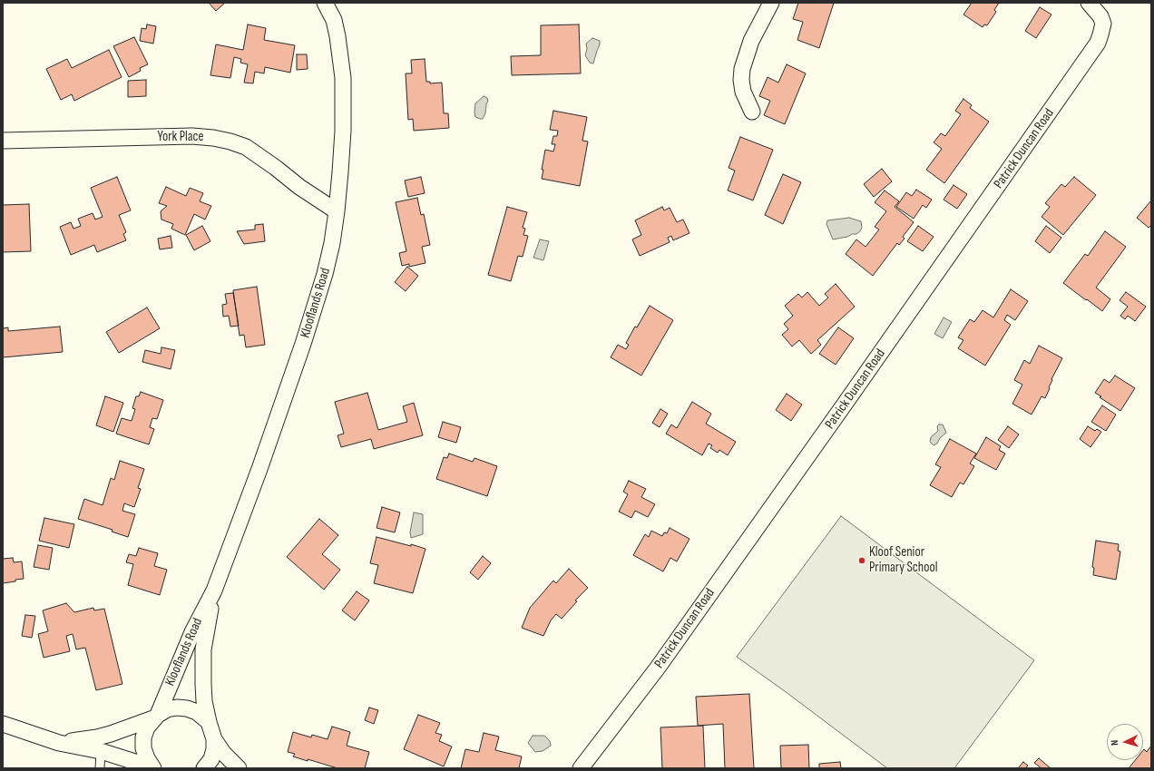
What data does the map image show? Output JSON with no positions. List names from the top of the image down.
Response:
{
  "streets": {
    "street": ["York Place", "Patrick Duncan Road", "Klooflands Road"]
  },
  "crossings": [
    ["York Place", "Klooflands Road"]
  ],
  "places": ["Kloof Senior Primary School"],
  "north": "left"
}
